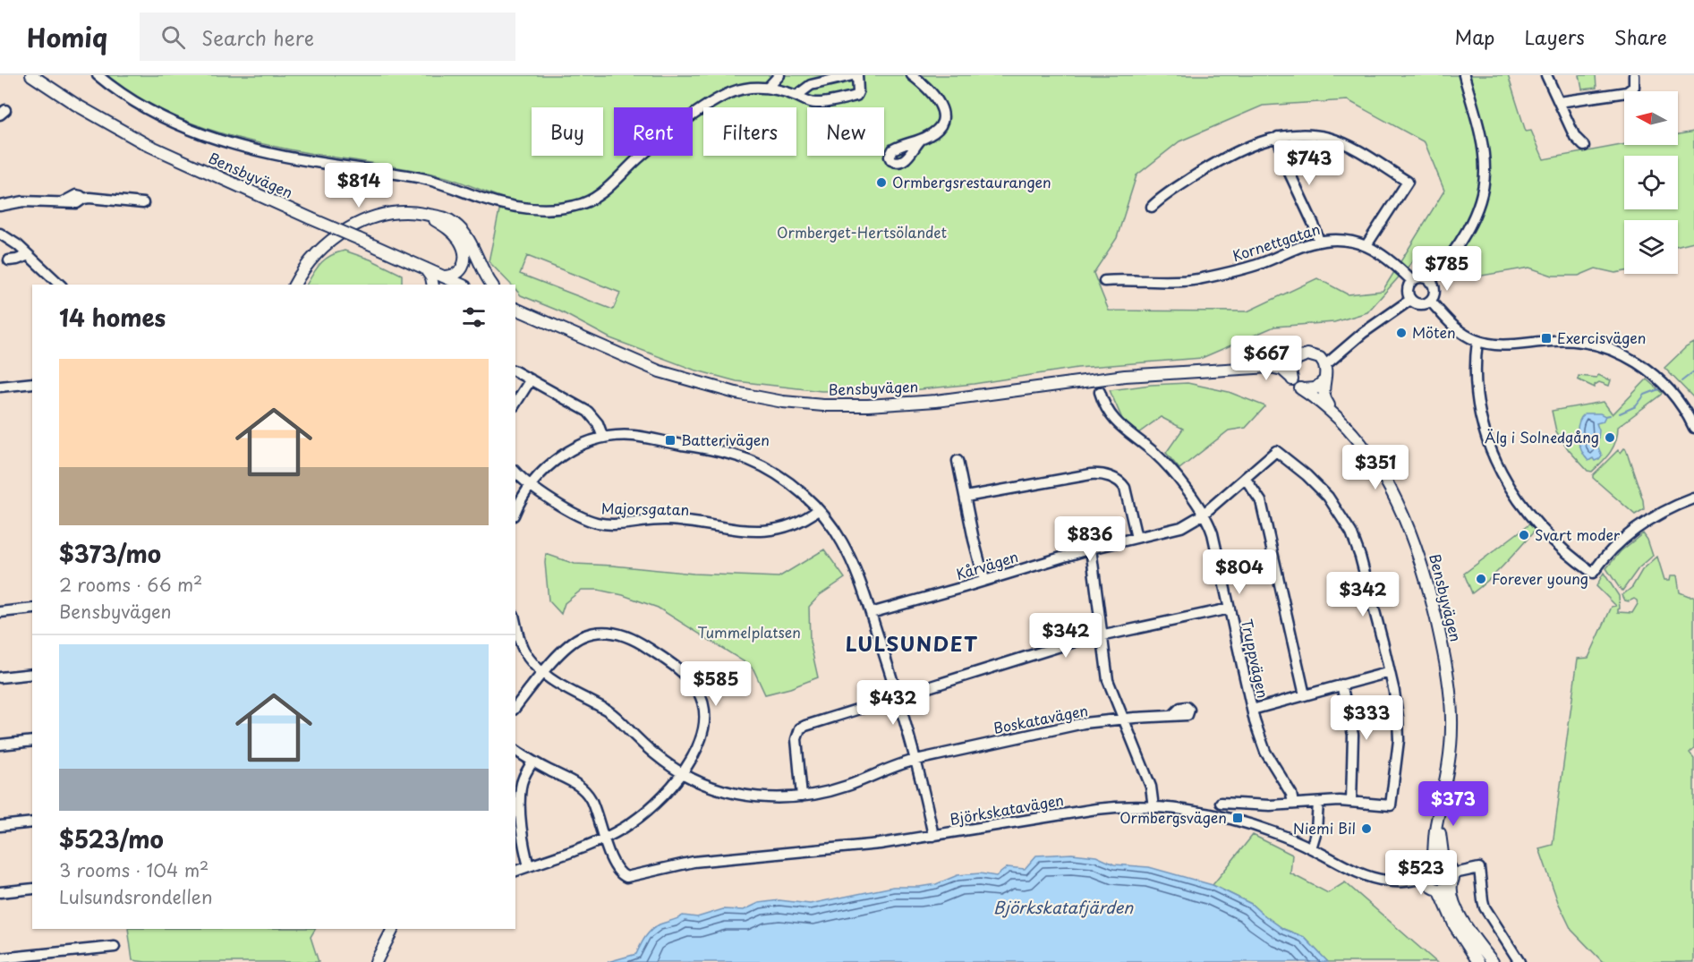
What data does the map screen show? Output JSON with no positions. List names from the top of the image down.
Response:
{
  "streets": {
    "main road": ["Bensbyvägen"],
    "street": [
      "Kornettgatan",
      "Majorsgatan",
      "Kårvägen",
      "Truppvägen",
      "Boskatavägen",
      "Björkskatavägen"
    ]
  },
  "crossings": [
    ["Bensbyvägen", "Björkskatavägen"],
    ["Kårvägen", "Truppvägen"]
  ],
  "districts": ["LULSUNDET"],
  "water": ["Björkskatafjärden"],
  "parks": ["Ormberget-Hertsölandet", "Tummelplatsen"],
  "places": {
    "other": [
      "Ormbergsrestaurangen",
      "Möten",
      "Älg i Solnedgång",
      "Svart moder",
      "Forever young",
      "Niemi Bil"
    ],
    "transit": ["Exercisvägen", "Batterivägen", "Ormbergsvägen"]
  },
  "north": "left",
  "page": {
    "header": "Homiq",
    "search": "Search here",
    "nav": ["Map", "Layers", "Share"],
    "chip": [
      "Buy",
      "Rent",
      "Filters",
      "New"
    ],
    "price": [
      "$743",
      "$814",
      "$785",
      "$667",
      "$351",
      "$836",
      "$804",
      "$342",
      "$342",
      "$585",
      "$432",
      "$333",
      "$373",
      "$523"
    ],
    "heading": "14 homes",
    "list": [
      {
        "name": "$373/mo",
        "note": "2 rooms · 66 m² · Bensbyvägen"
      },
      {
        "name": "$523/mo",
        "note": "3 rooms · 104 m² · Lulsundsrondellen"
      }
    ]
  }
}
